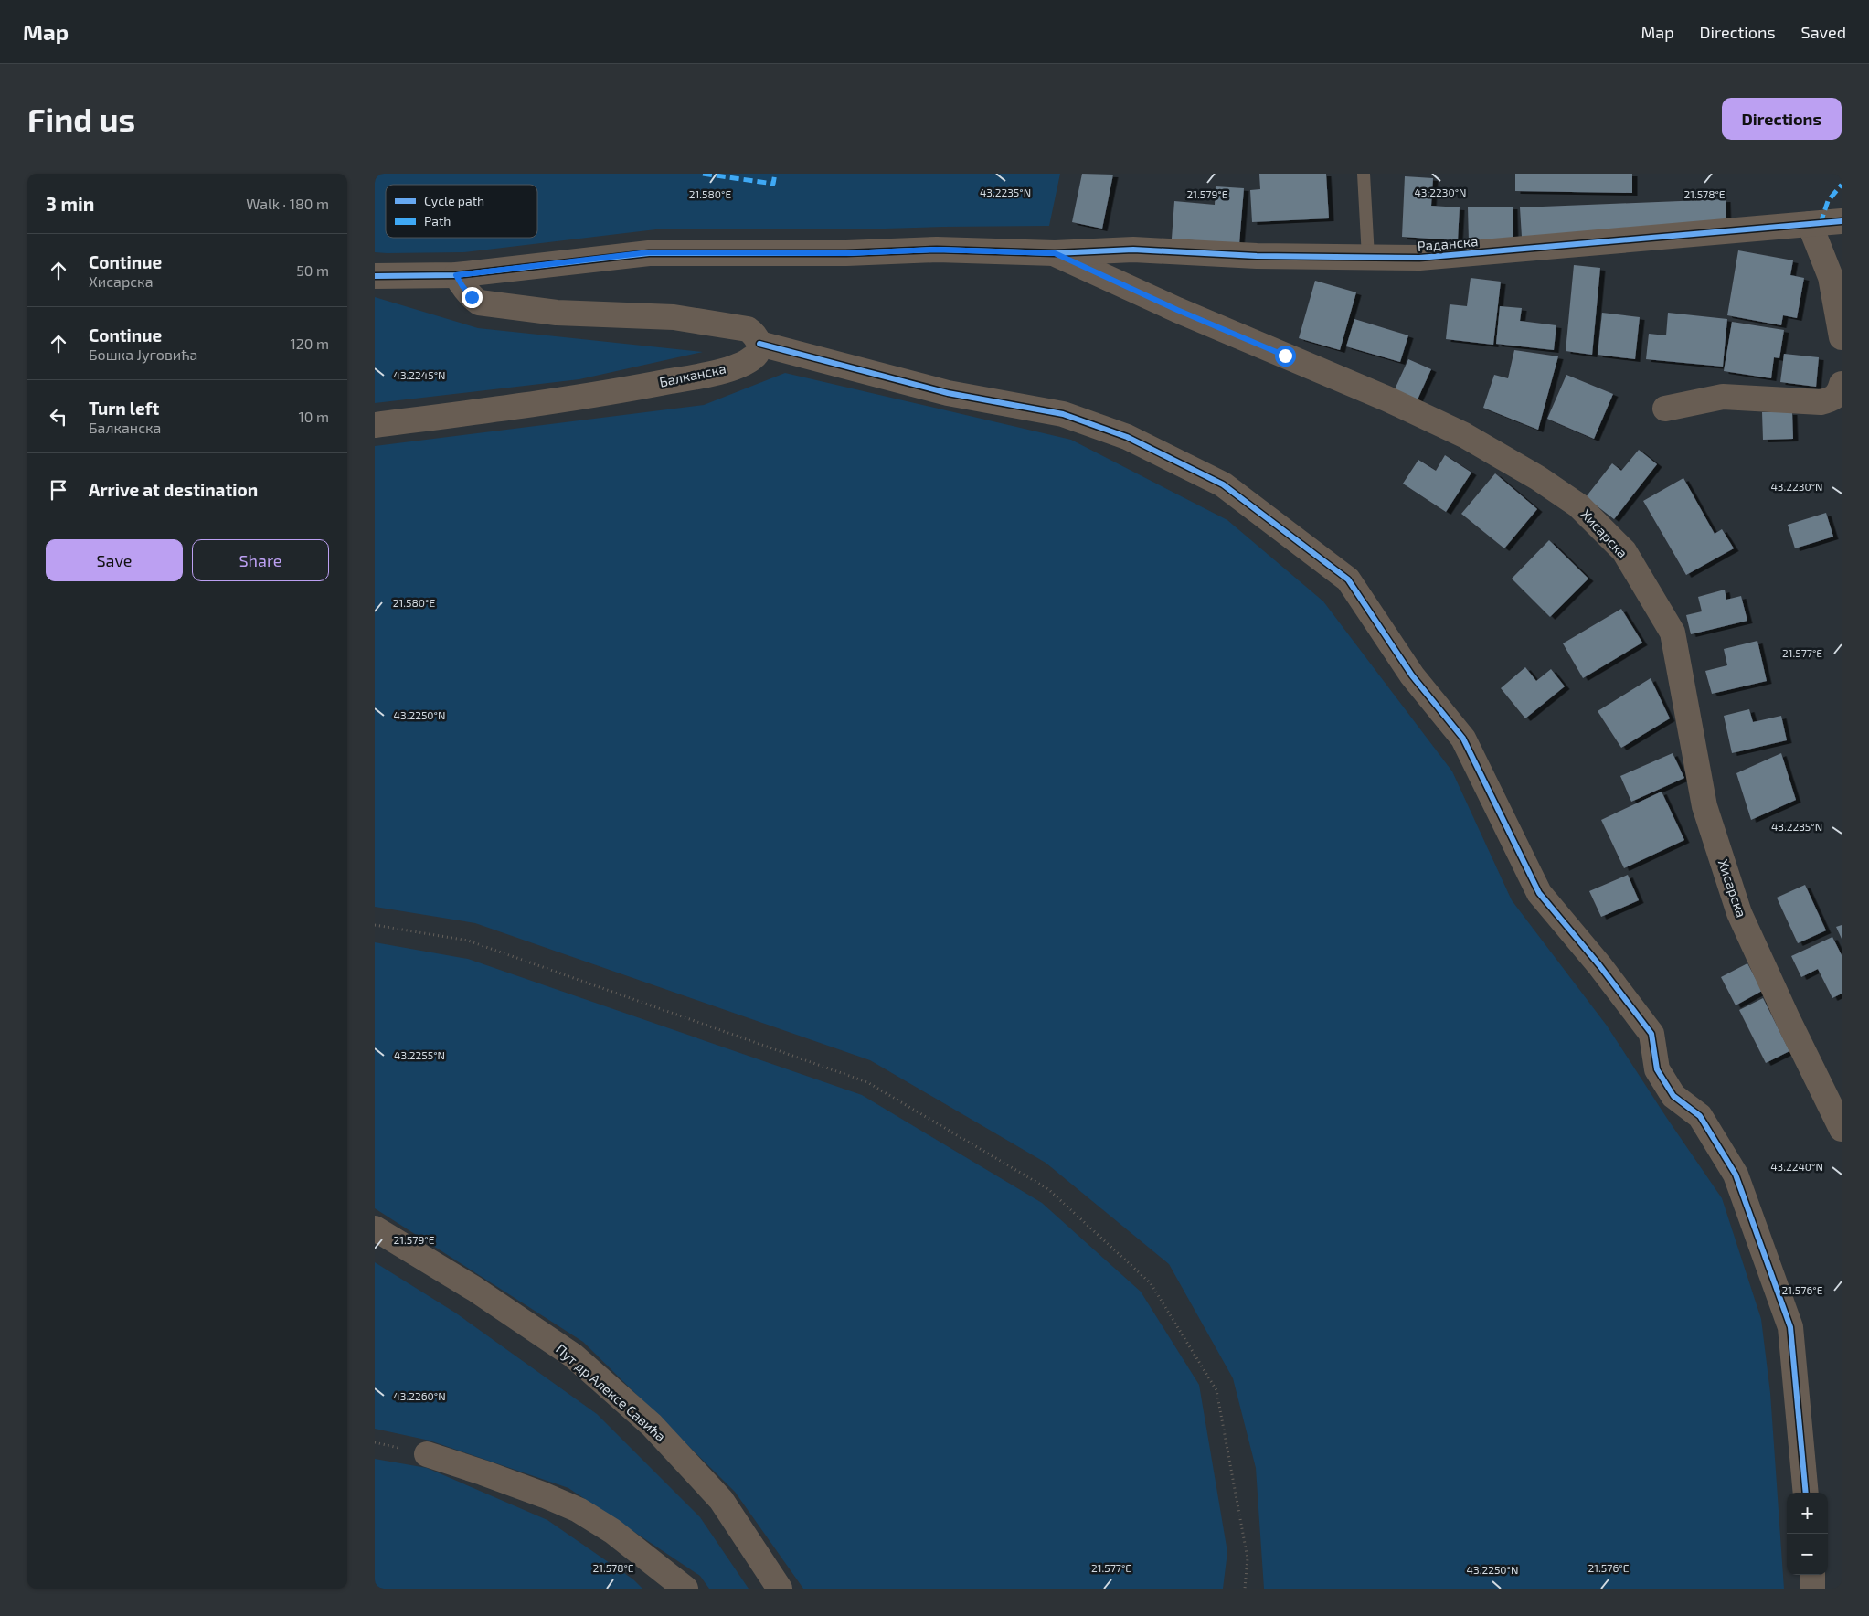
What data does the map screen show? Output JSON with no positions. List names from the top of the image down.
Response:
{
  "streets": {
    "street": [
      "Раданска",
      "Балканска",
      "Хисарска",
      "Пут др Алексе Савића"
    ]
  },
  "crossings": [
    ["Раданска", "Хисарска"]
  ],
  "legend": ["Cycle path", "Path"],
  "page": {
    "header": "Map",
    "nav": ["Map", "Directions", "Saved"],
    "buttons": [
      "Directions",
      ["Save", "Share"]
    ],
    "title": "Find us",
    "heading": ["3 min", "Walk · 180 m"],
    "list": [
      ["Continue", "Хисарска", "50 m"],
      ["Continue", "Бошка Југовића", "120 m"],
      ["Turn left", "Балканска", "10 m"],
      "Arrive at destination"
    ],
    "map_buttons": ["+", "−"]
  },
  "coordinates": [
    "43.2235°N",
    "43.2230°N",
    "21.578°E",
    "21.580°E",
    "21.579°E",
    "43.2245°N",
    "21.577°E",
    "43.2250°N",
    "43.2255°N",
    "43.2240°N",
    "21.576°E",
    "43.2260°N"
  ]
}
